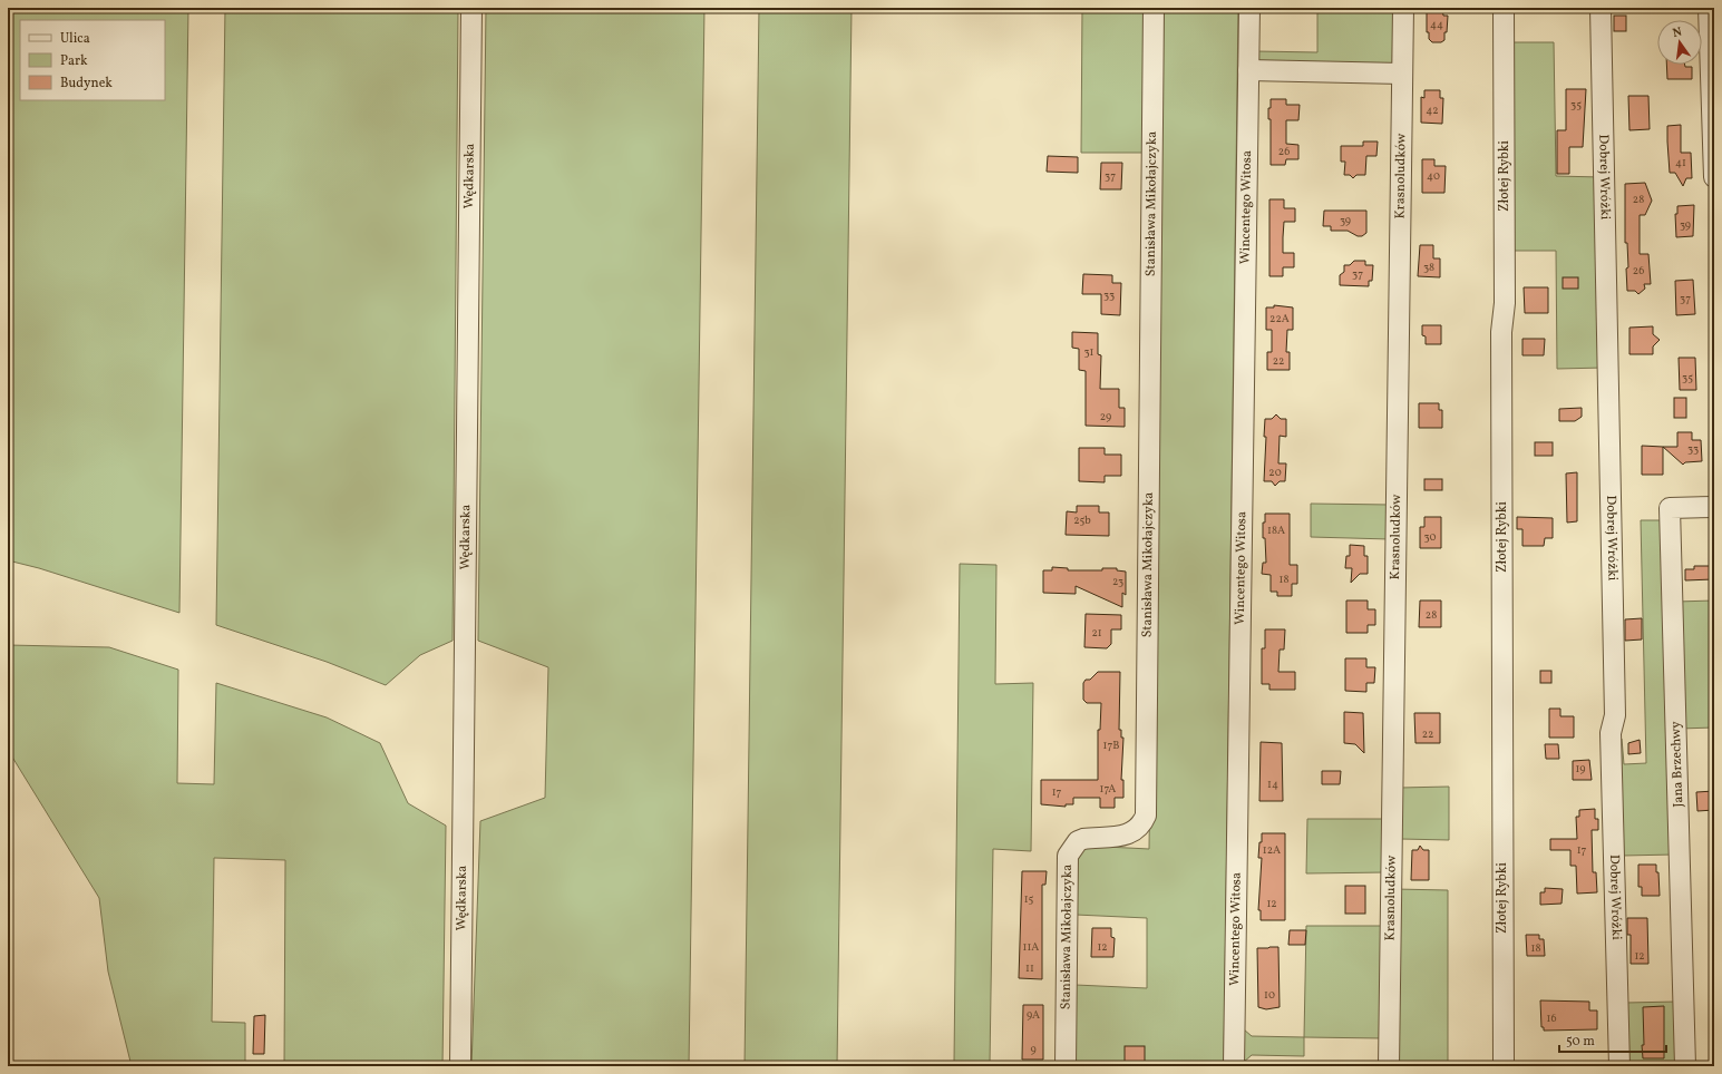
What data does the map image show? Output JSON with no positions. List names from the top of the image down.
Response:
{
  "streets": {
    "street": [
      "Wędkarska",
      "Krasnoludków",
      "Złotej Rybki",
      "Dobrej Wróżki",
      "Stanisława Mikołajczyka",
      "Wincentego Witosa",
      "Jana Brzechwy"
    ]
  },
  "house_numbers": [
    "44",
    "35",
    "42",
    "26",
    "41",
    "37",
    "40",
    "28",
    "39",
    "39",
    "38",
    "26",
    "37",
    "33",
    "37",
    "22A",
    "31",
    "22",
    "35",
    "29",
    "33",
    "20",
    "25b",
    "18A",
    "30",
    "18",
    "23",
    "28",
    "21",
    "22",
    "17B",
    "19",
    "14",
    "17A",
    "17",
    "12A",
    "17",
    "15",
    "12",
    "11A",
    "12",
    "18",
    "12",
    "11",
    "10",
    "9A",
    "16",
    "9"
  ],
  "legend": ["Ulica", "Park", "Budynek"],
  "scale_bar": "50 m",
  "north": "top"
}
